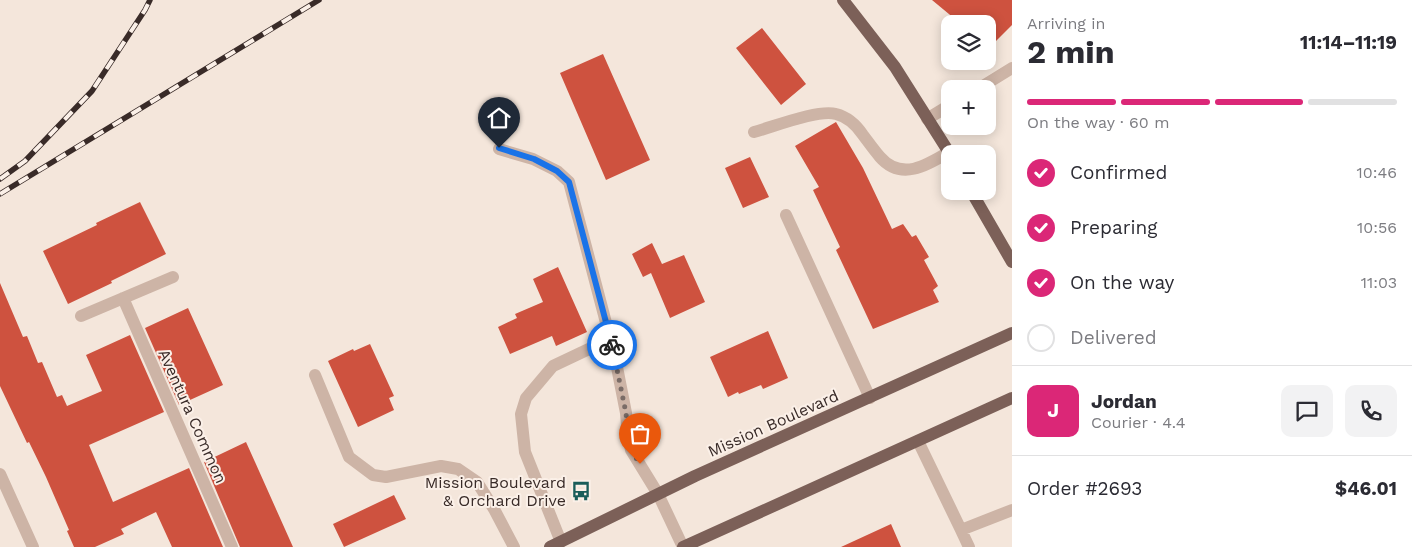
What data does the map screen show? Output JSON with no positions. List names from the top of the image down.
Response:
{
  "streets": {
    "main road": ["Mission Boulevard"],
    "street": ["Aventura Common"]
  },
  "places": {
    "bus stop": ["Mission Boulevard & Orchard Drive"]
  },
  "page": {
    "heading": ["2 min", "Arriving in", "11:14–11:19"],
    "panel": [
      "Jordan",
      "Courier · 4.4",
      "Order #2693",
      "$46.01"
    ],
    "map_buttons": ["+", "−"],
    "bar": "On the way · 60 m",
    "list": [
      ["Confirmed", "10:46"],
      ["Preparing", "10:56"],
      ["On the way", "11:03"],
      "Delivered"
    ],
    "round": "J"
  }
}
